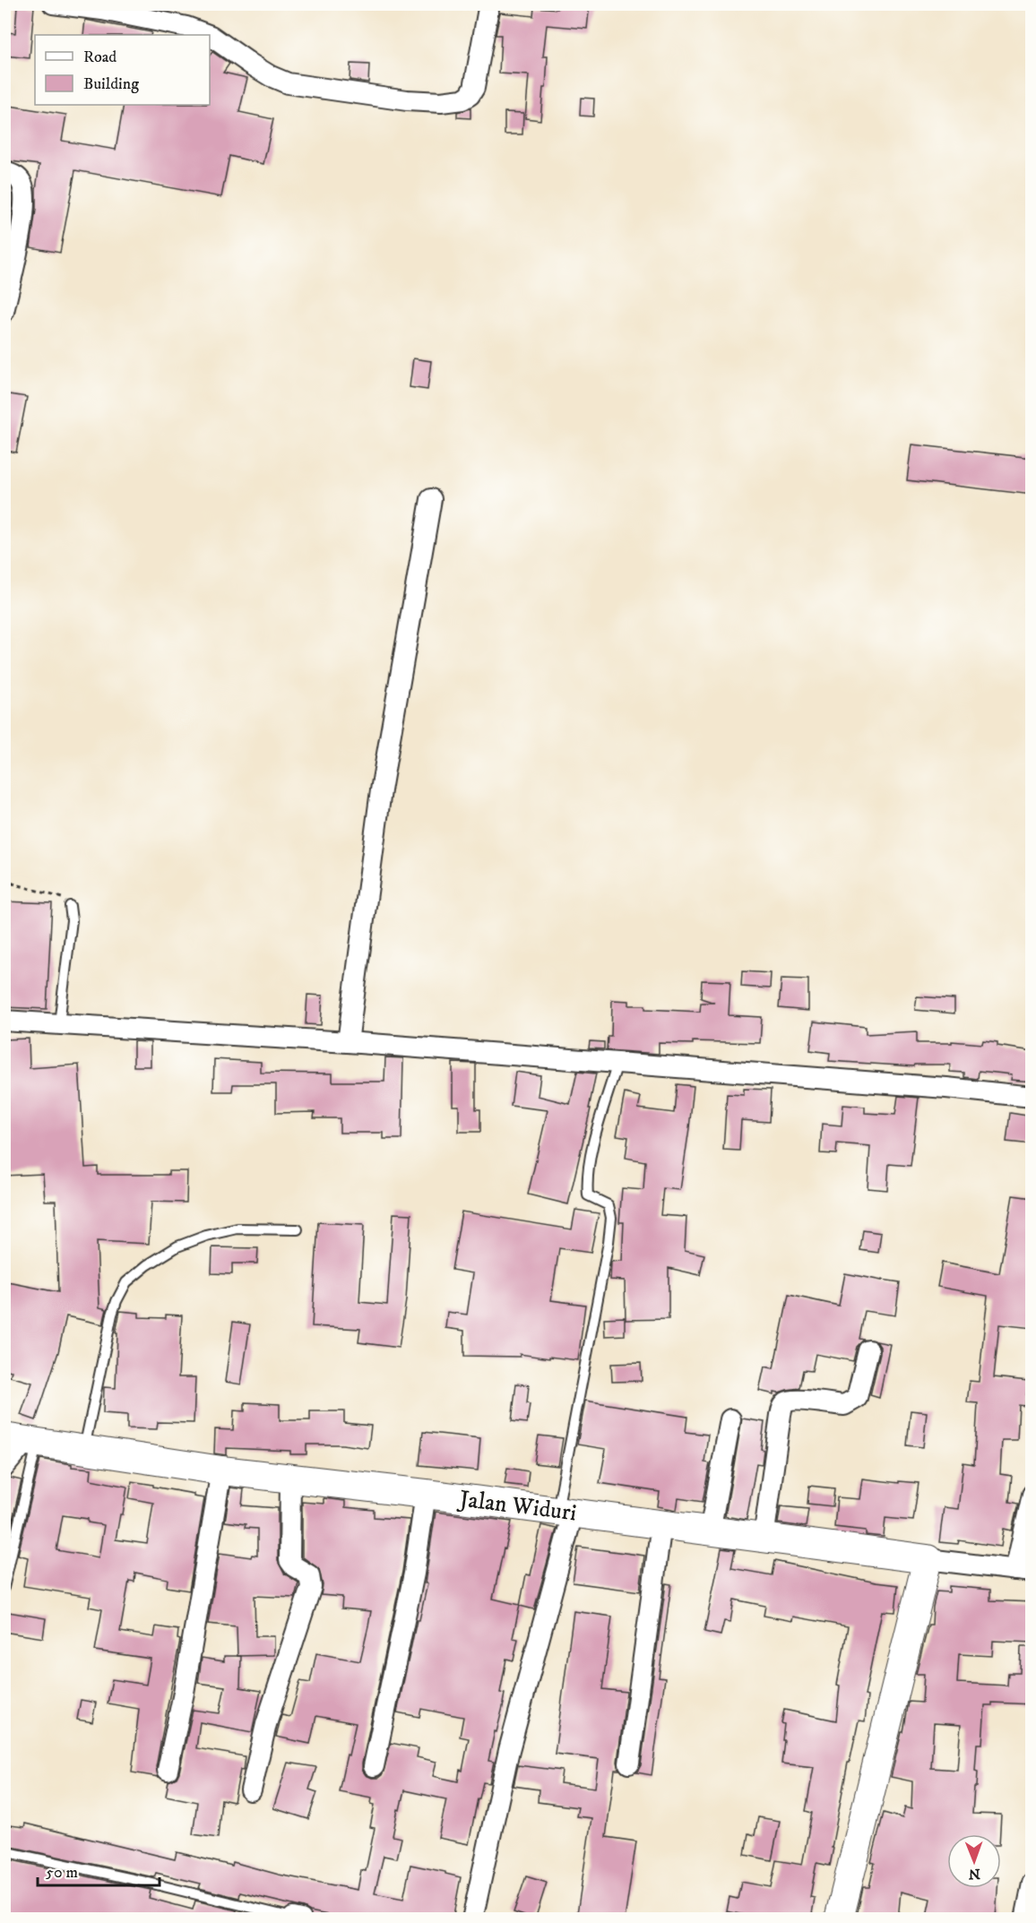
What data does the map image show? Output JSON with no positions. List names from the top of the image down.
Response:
{
  "streets": {
    "main road": ["Jalan Widuri"]
  },
  "legend": ["Road", "Building"],
  "scale_bar": "50 m",
  "north": "bottom"
}
